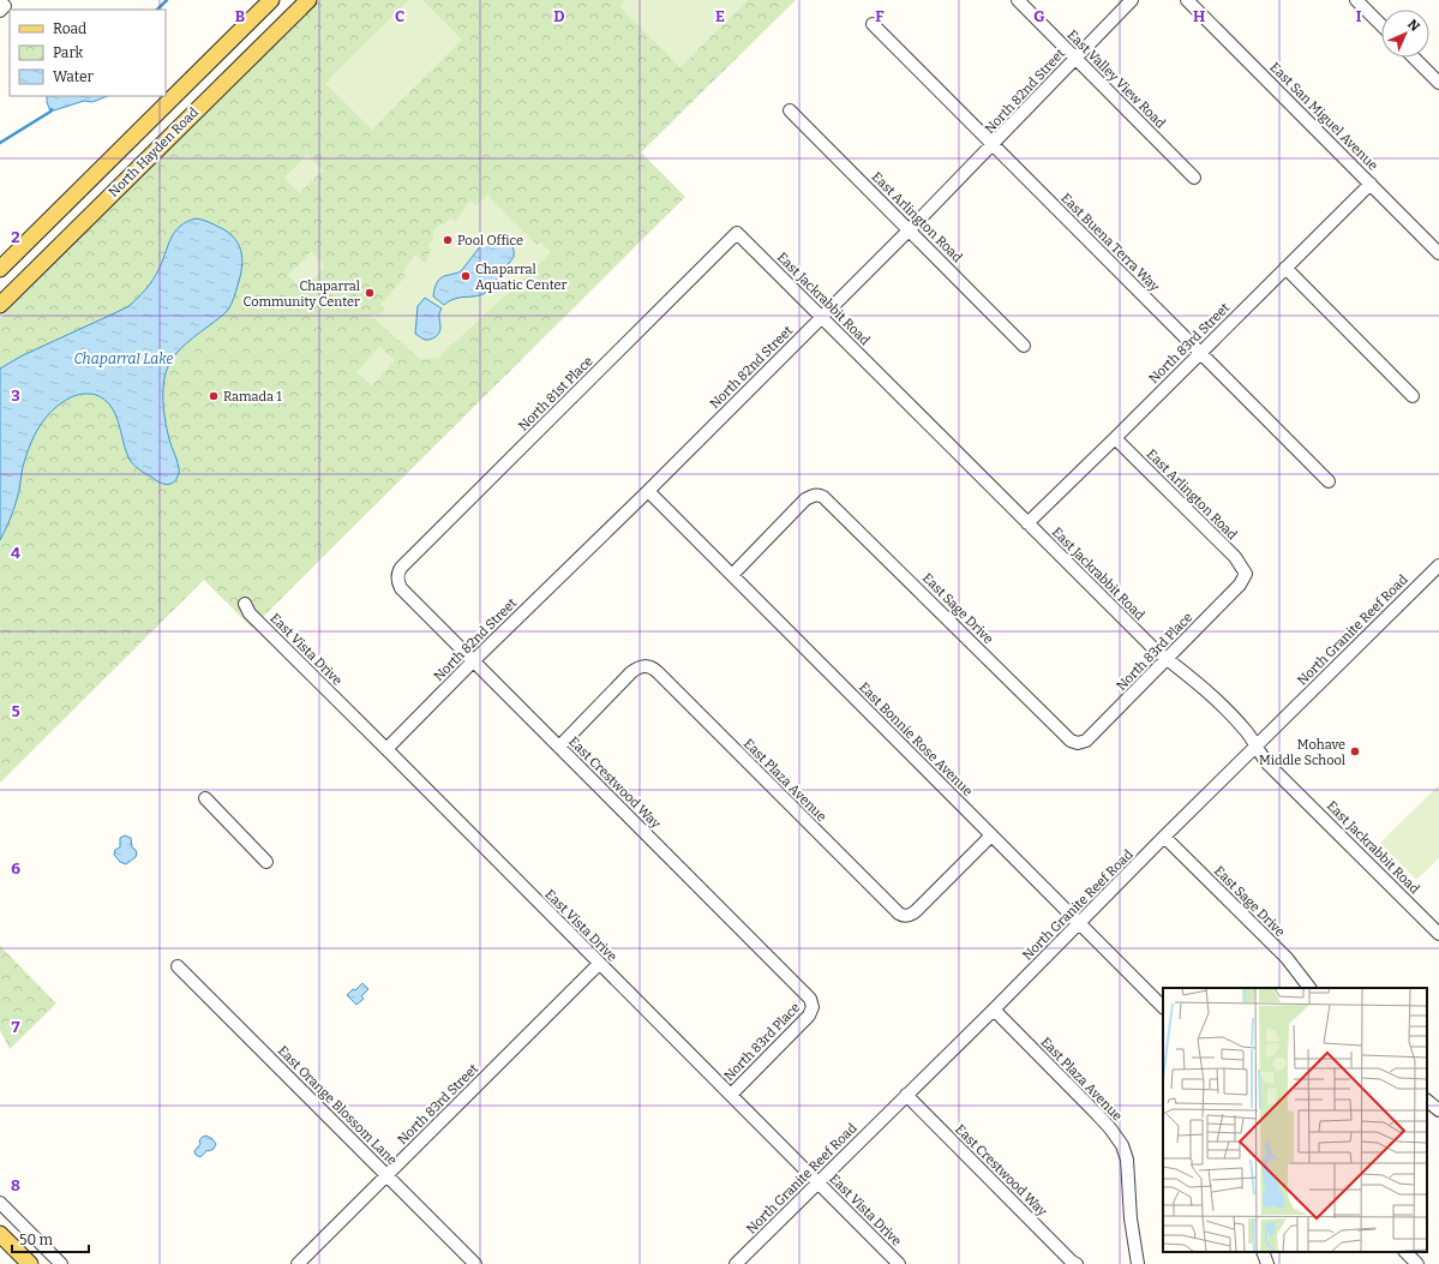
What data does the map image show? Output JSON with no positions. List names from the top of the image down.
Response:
{
  "streets": {
    "main road": ["North Hayden Road"],
    "street": [
      "East Valley View Road",
      "North 82nd Street",
      "East San Miguel Avenue",
      "East Arlington Road",
      "East Buena Terra Way",
      "East Jackrabbit Road",
      "North 83rd Street",
      "North 81st Place",
      "East Sage Drive",
      "North Granite Reef Road",
      "East Vista Drive",
      "North 83rd Place",
      "East Bonnie Rose Avenue",
      "East Plaza Avenue",
      "East Crestwood Way",
      "East Orange Blossom Lane"
    ]
  },
  "crossings": [
    ["East Valley View Road", "North 82nd Street"],
    ["North 82nd Street", "East Arlington Road"],
    ["North 82nd Street", "East Buena Terra Way"],
    ["North 82nd Street", "East Jackrabbit Road"],
    ["North 82nd Street", "East Vista Drive"],
    ["North 82nd Street", "East Bonnie Rose Avenue"],
    ["North 82nd Street", "East Crestwood Way"],
    ["East San Miguel Avenue", "North 83rd Street"],
    ["East Arlington Road", "North 83rd Street"],
    ["East Arlington Road", "North 83rd Place"],
    ["East Buena Terra Way", "North 83rd Street"],
    ["East Jackrabbit Road", "North 83rd Street"],
    ["East Jackrabbit Road", "North 81st Place"],
    ["East Jackrabbit Road", "North Granite Reef Road"],
    ["East Jackrabbit Road", "North 83rd Place"],
    ["North 83rd Street", "East Vista Drive"],
    ["North 83rd Street", "East Orange Blossom Lane"],
    ["North 81st Place", "East Crestwood Way"],
    ["East Sage Drive", "North Granite Reef Road"],
    ["East Sage Drive", "North 83rd Place"],
    ["East Sage Drive", "East Bonnie Rose Avenue"],
    ["North Granite Reef Road", "East Vista Drive"],
    ["North Granite Reef Road", "East Bonnie Rose Avenue"],
    ["North Granite Reef Road", "East Plaza Avenue"],
    ["North Granite Reef Road", "East Crestwood Way"],
    ["East Vista Drive", "North 83rd Place"],
    ["North 83rd Place", "East Crestwood Way"],
    ["East Bonnie Rose Avenue", "East Plaza Avenue"],
    ["East Plaza Avenue", "East Crestwood Way"]
  ],
  "water": ["Chaparral Lake"],
  "places": [
    "Pool Office",
    "Chaparral Aquatic Center",
    "Chaparral Community Center",
    "Ramada 1",
    "Mohave Middle School"
  ],
  "legend": ["Road", "Park", "Water"],
  "scale_bar": "50 m",
  "north": "top right",
  "grid": {
    "columns": [
      "B",
      "C",
      "D",
      "E",
      "F",
      "G",
      "H",
      "I"
    ],
    "rows": [
      "2",
      "3",
      "4",
      "5",
      "6",
      "7",
      "8"
    ]
  }
}
